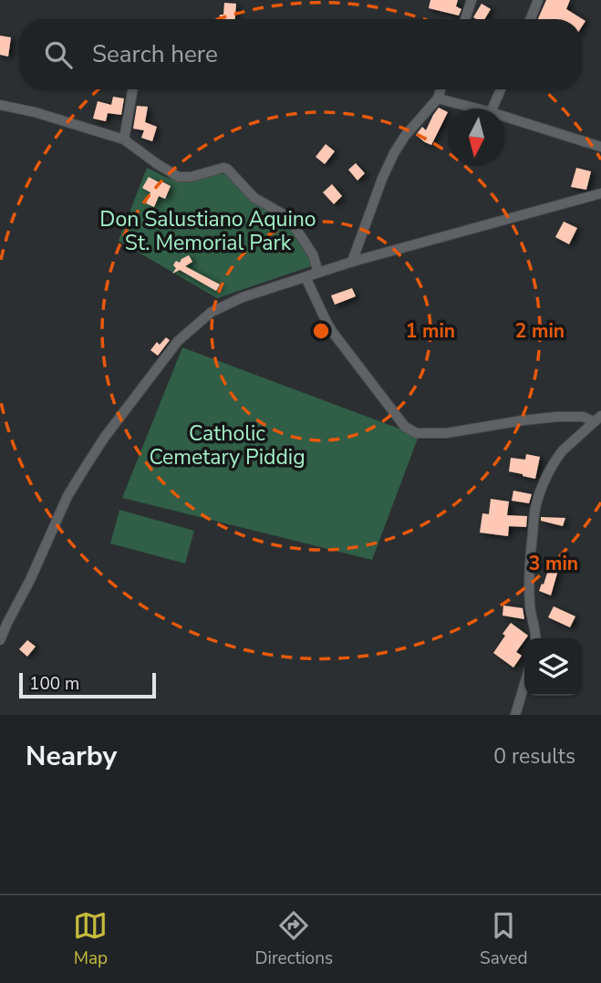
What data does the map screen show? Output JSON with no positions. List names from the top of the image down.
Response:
{
  "parks": ["Don Salustiano Aquino St. Memorial Park", "Catholic Cemetary Piddig"],
  "scale_bar": "100 m",
  "north": "bottom",
  "page": {
    "search": "Search here",
    "scale": "100 m",
    "heading": ["Nearby", "0 results"],
    "nav": ["Map", "Directions", "Saved"]
  },
  "rings": ["1 min", "2 min", "3 min"]
}
